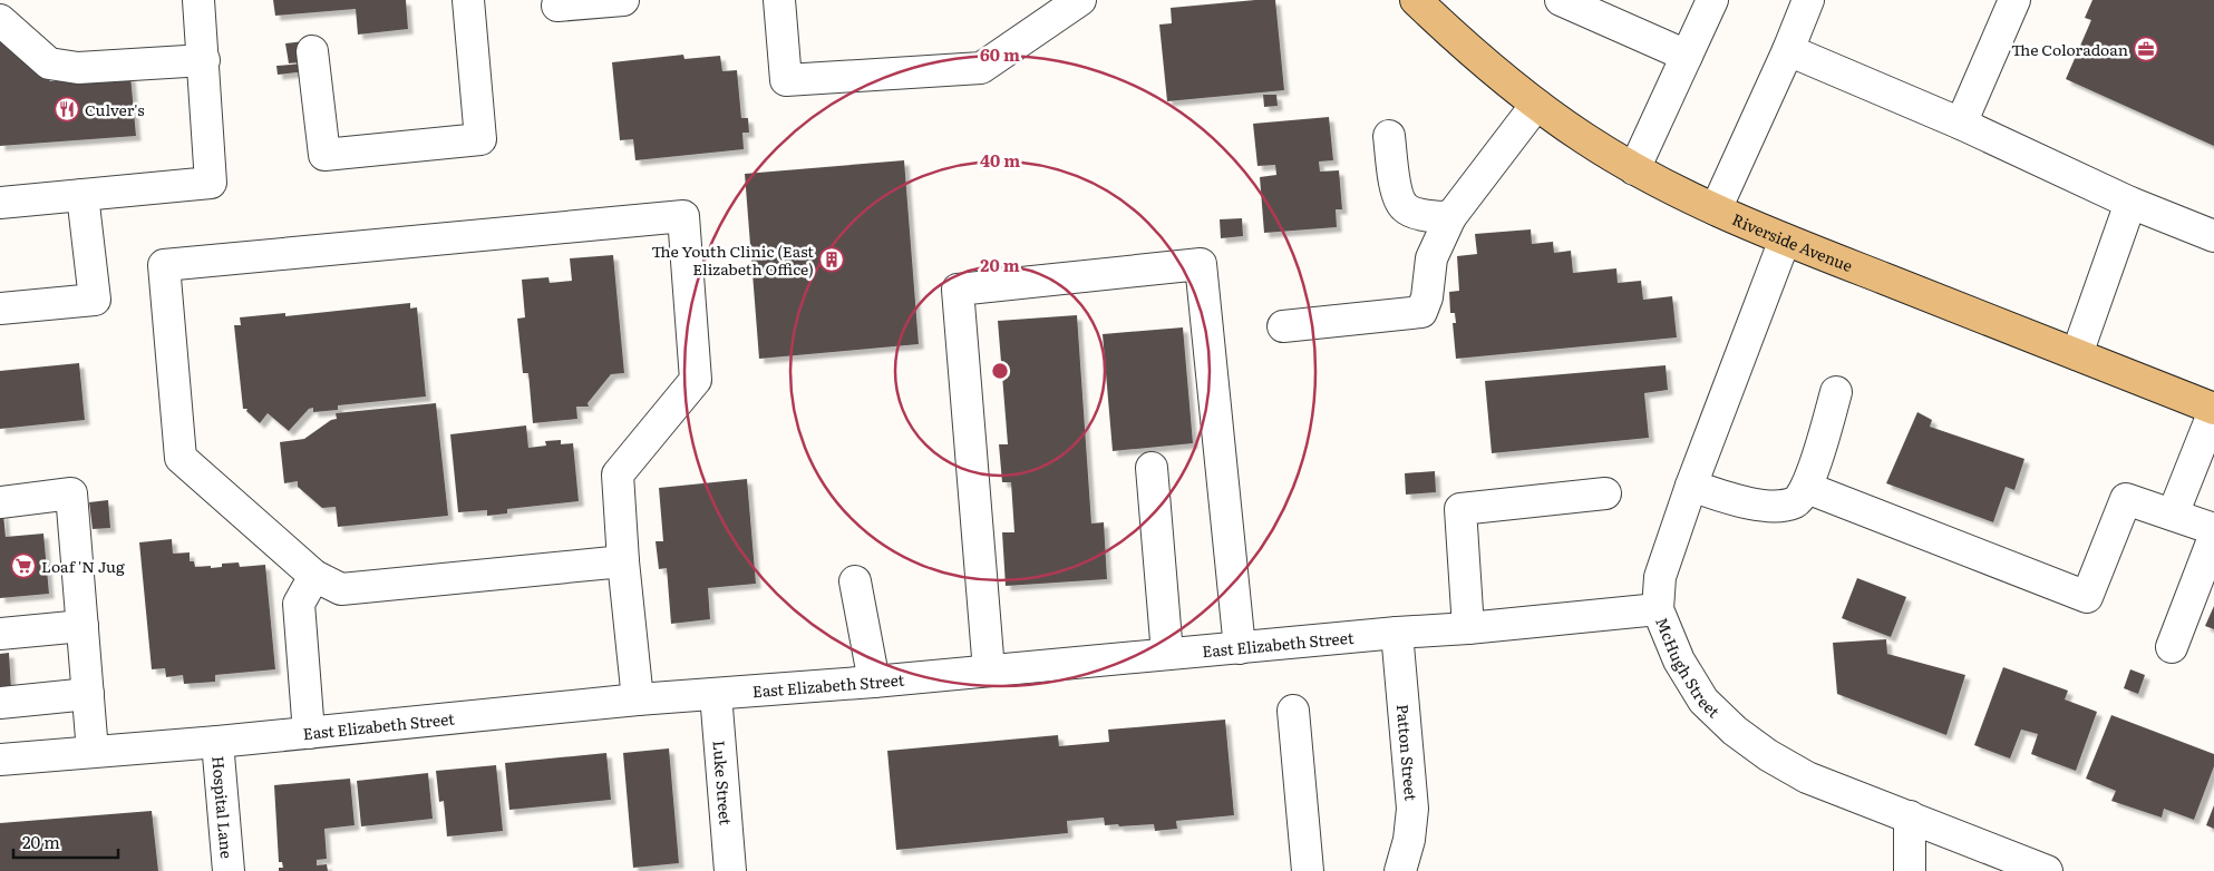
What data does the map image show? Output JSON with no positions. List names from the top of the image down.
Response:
{
  "streets": {
    "main road": ["Riverside Avenue"],
    "street": [
      "East Elizabeth Street",
      "McHugh Street",
      "Patton Street",
      "Luke Street",
      "Hospital Lane"
    ]
  },
  "crossings": [
    ["Riverside Avenue", "McHugh Street"],
    ["East Elizabeth Street", "McHugh Street"],
    ["East Elizabeth Street", "Patton Street"],
    ["East Elizabeth Street", "Luke Street"],
    ["East Elizabeth Street", "Hospital Lane"]
  ],
  "places": {
    "office": ["The Coloradoan"],
    "restaurant": ["Culver's"],
    "building": ["The Youth Clinic (East Elizabeth Office)"],
    "supermarket": ["Loaf 'N Jug"]
  },
  "scale_bar": "20 m",
  "rings": ["60 m", "40 m", "20 m"]
}
